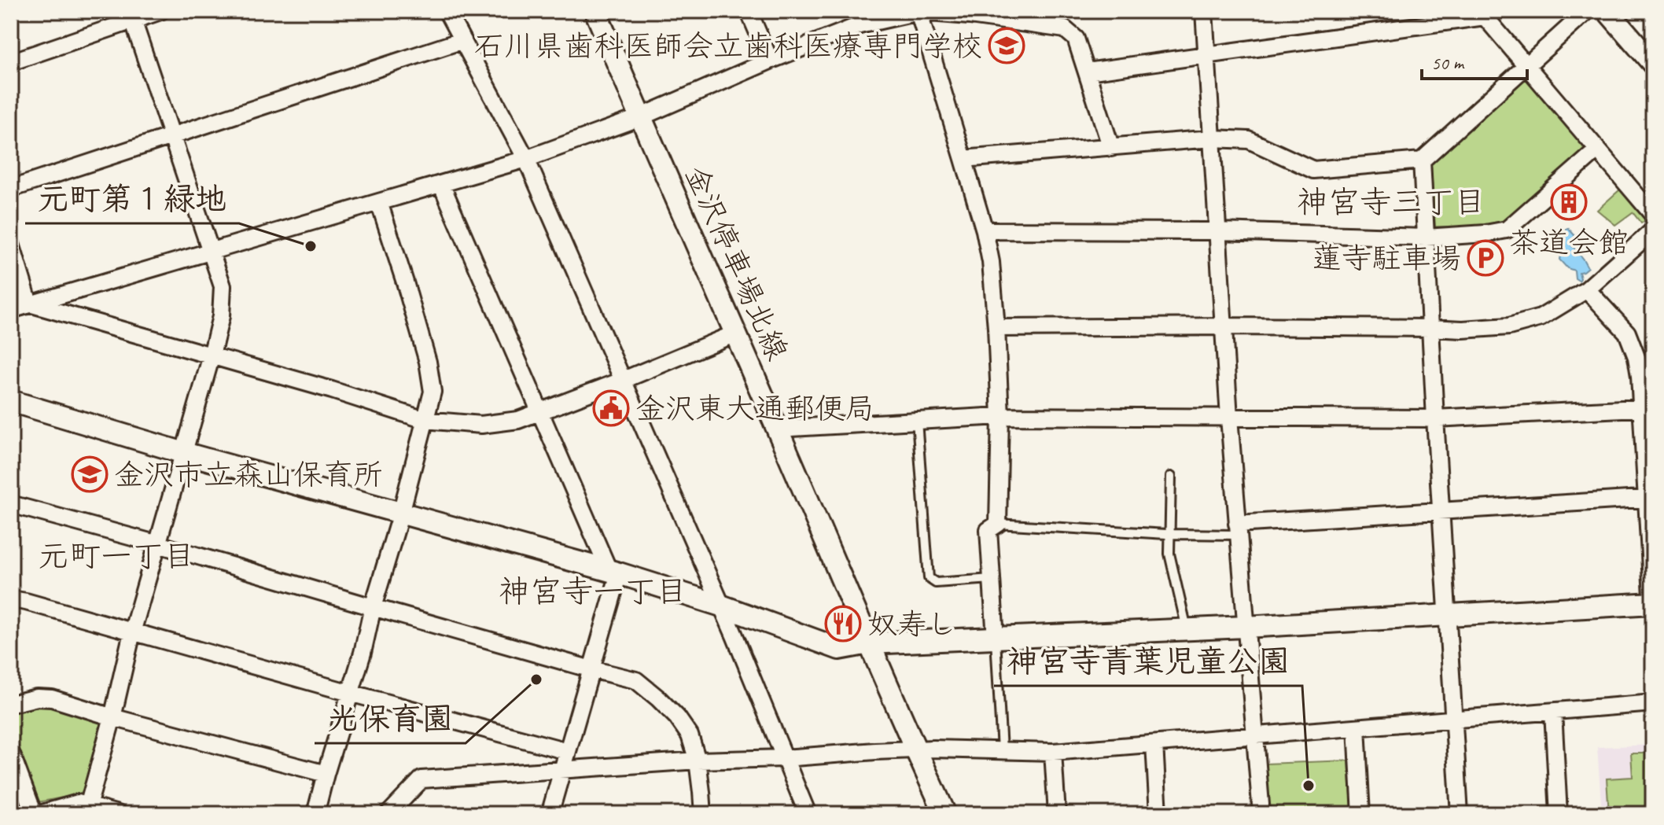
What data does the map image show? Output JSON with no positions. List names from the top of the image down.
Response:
{
  "streets": {
    "street": ["金沢停車場北線"]
  },
  "districts": ["神宮寺三丁目", "元町一丁目", "神宮寺一丁目"],
  "places": {
    "school or university": ["石川県歯科医師会立歯科医療専門学校", "金沢市立森山保育所"],
    "building": ["茶道会館"],
    "other": ["元町第１緑地", "光保育園", "神宮寺青葉児童公園"],
    "parking": ["蓮寺駐車場"],
    "public building": ["金沢東大通郵便局"],
    "restaurant": ["奴寿し"]
  },
  "scale_bar": "50 m"
}
